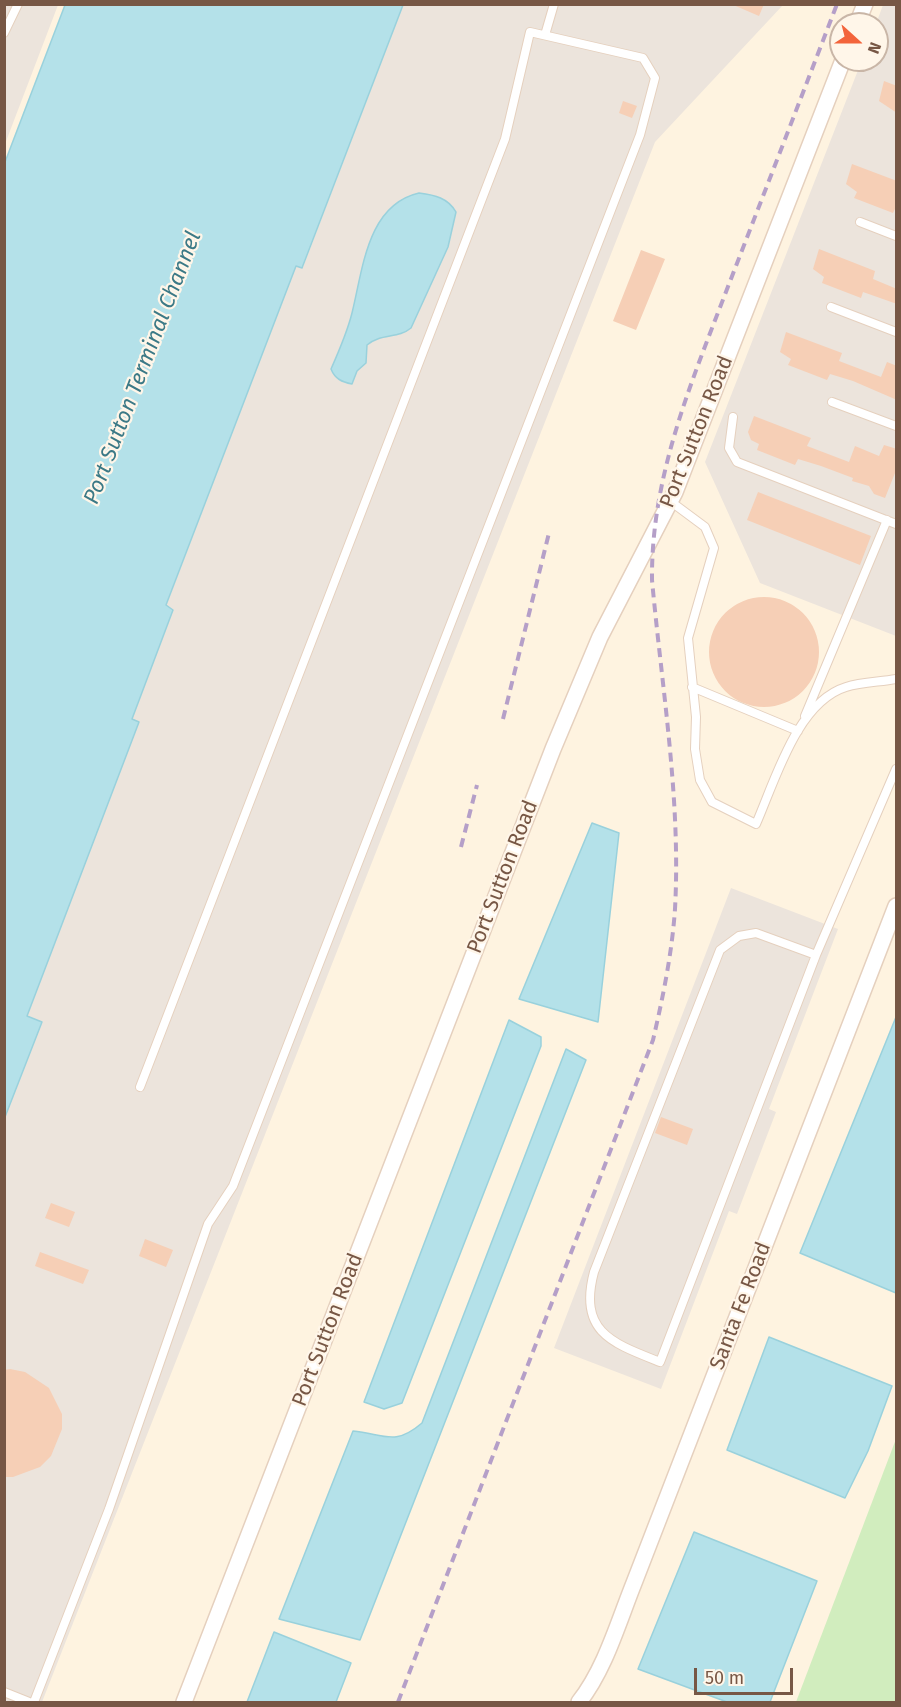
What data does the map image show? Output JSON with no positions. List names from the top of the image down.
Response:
{
  "streets": {
    "street": ["Port Sutton Road", "Santa Fe Road"]
  },
  "water": ["Port Sutton Terminal Channel"],
  "scale_bar": "50 m",
  "north": "right"
}
